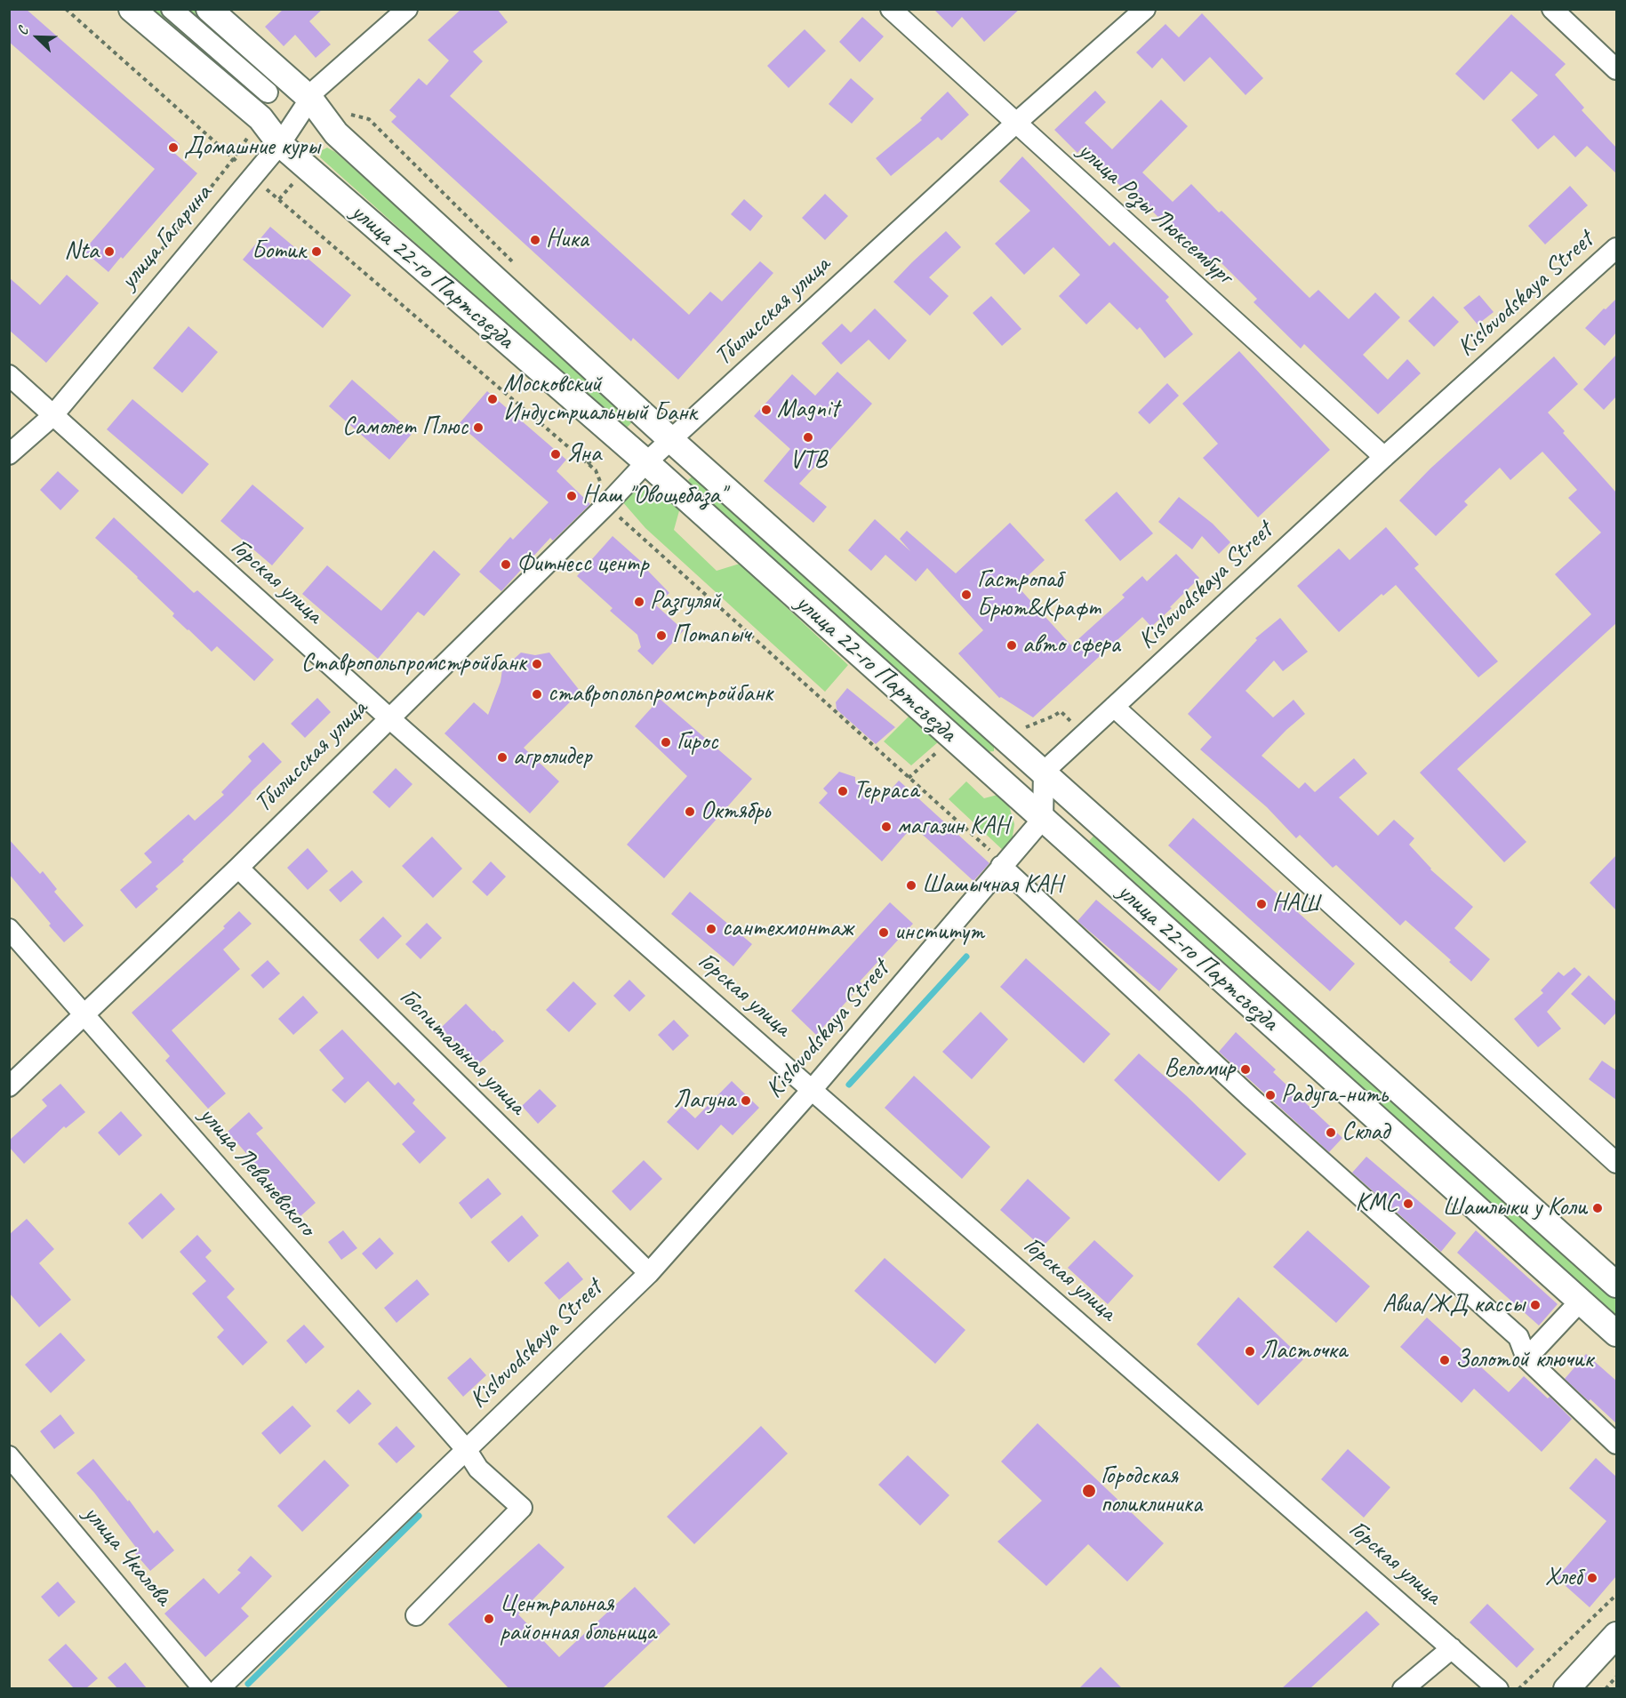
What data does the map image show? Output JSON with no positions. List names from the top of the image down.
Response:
{
  "streets": {
    "main road": ["улица 22-го Партсъезда"],
    "street": [
      "улица Розы Люксембург",
      "улица Гагарина",
      "Kislovodskaya Street",
      "Тбилисская улица",
      "Горская улица",
      "Госпитальная улица",
      "улица Леваневского",
      "улица Чкалова"
    ]
  },
  "crossings": [
    ["улица Розы Люксембург", "Kislovodskaya Street"],
    ["улица Розы Люксембург", "Тбилисская улица"],
    ["улица Гагарина", "улица 22-го Партсъезда"],
    ["улица Гагарина", "Горская улица"],
    ["улица 22-го Партсъезда", "Kislovodskaya Street"],
    ["улица 22-го Партсъезда", "Тбилисская улица"],
    ["Kislovodskaya Street", "Горская улица"],
    ["Kislovodskaya Street", "Госпитальная улица"],
    ["Kislovodskaya Street", "улица Леваневского"],
    ["Тбилисская улица", "Горская улица"],
    ["Тбилисская улица", "Госпитальная улица"],
    ["Тбилисская улица", "улица Леваневского"]
  ],
  "places": [
    "Домашние куры",
    "Ника",
    "Nta",
    "Ботик",
    "Московский Индустриальный Банк",
    "Magnit",
    "Самолет Плюс",
    "VTB",
    "Яна",
    "Наш \"Овощебаза\"",
    "Фитнесс центр",
    "Гастропаб Брют&Крафт",
    "Разгуляй",
    "Потапыч",
    "авто сфера",
    "Ставропольпромстройбанк",
    "ставропольпромстройбанк",
    "Гирос",
    "агролидер",
    "Терраса",
    "Октябрь",
    "магазин КАН",
    "Шашычная КАН",
    "НАШ",
    "сантехмонтаж",
    "институт",
    "Веломир",
    "Радуга-нить",
    "Лагуна",
    "Склад",
    "КМС",
    "Шашлыки у Коли",
    "Авиа/ЖД кассы",
    "Ласточка",
    "Золотой ключик",
    "Городская поликлиника",
    "Хлеб",
    "Центральная районная больница"
  ],
  "north": "top left"
}
